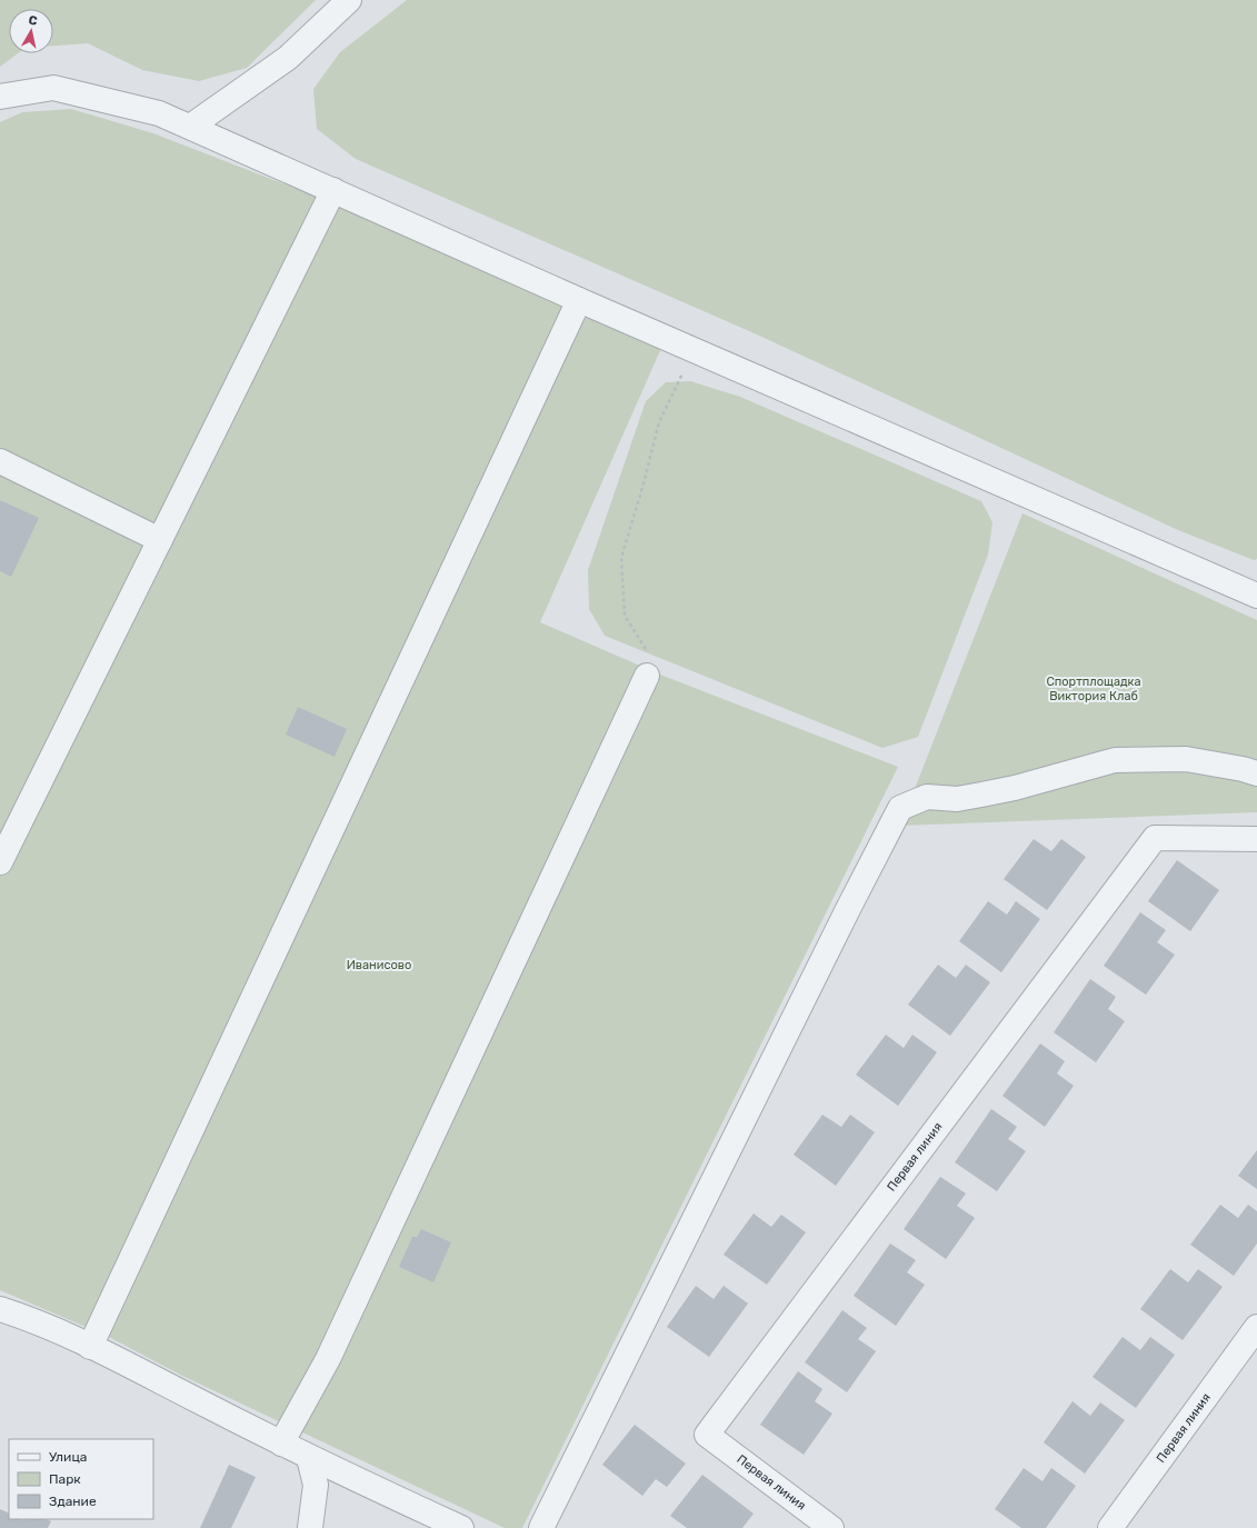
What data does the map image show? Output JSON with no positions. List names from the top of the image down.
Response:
{
  "streets": {
    "street": ["Первая линия"]
  },
  "parks": ["Спортплощадка Виктория Клаб", "Иванисово"],
  "legend": ["Улица", "Парк", "Здание"],
  "north": "top"
}
